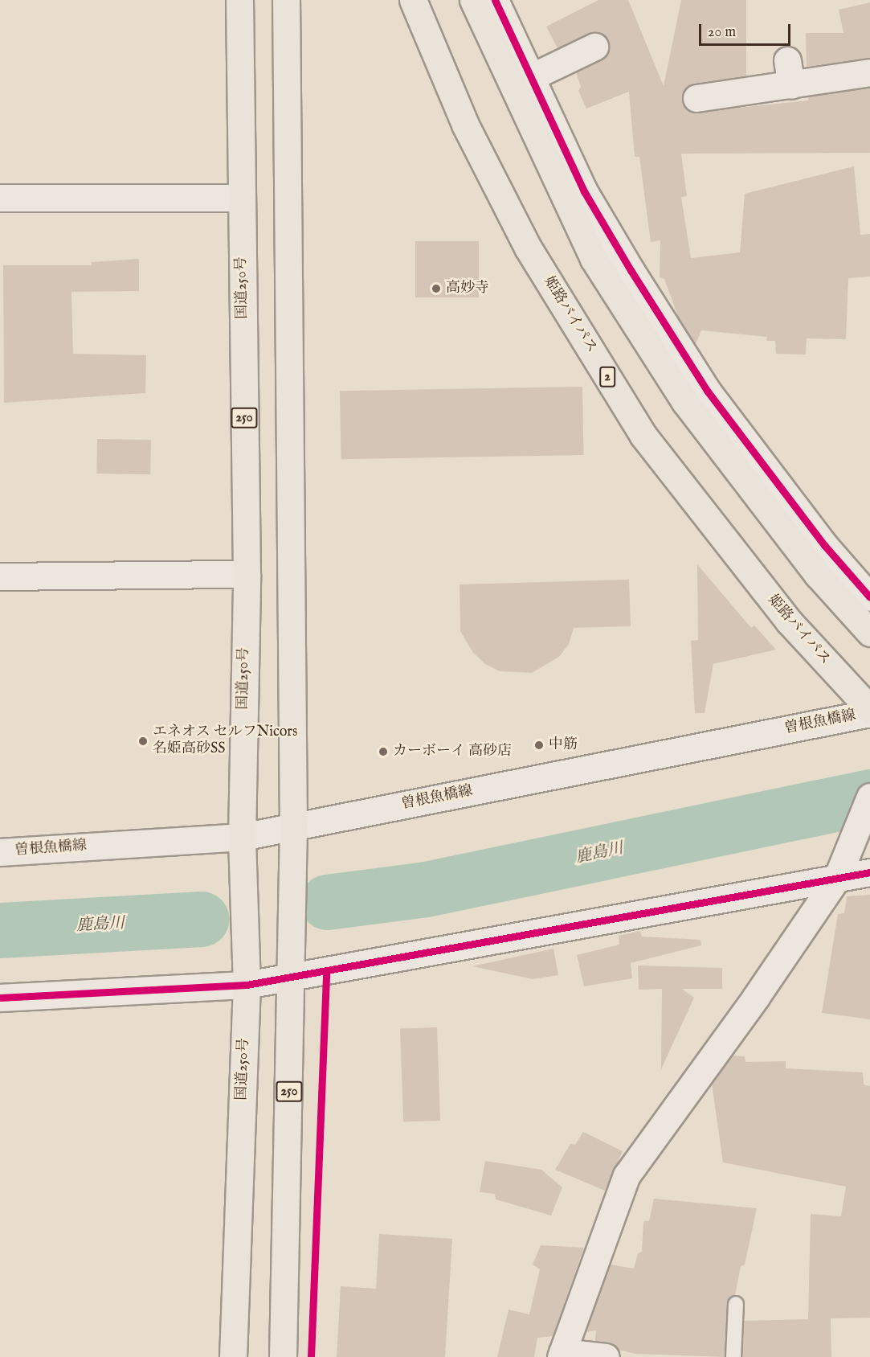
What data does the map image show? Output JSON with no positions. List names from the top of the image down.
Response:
{
  "streets": {
    "highway": [
      "国道250号",
      "姫路バイパス",
      "2",
      "250"
    ],
    "street": ["曽根魚橋線"]
  },
  "crossings": [
    ["国道250号", "曽根魚橋線"],
    ["姫路バイパス", "曽根魚橋線"],
    ["250", "曽根魚橋線"]
  ],
  "water": ["鹿島川"],
  "places": [
    "高妙寺",
    "エネオス セルフNicors 名姫高砂SS",
    "中筋",
    "カーボーイ 高砂店"
  ],
  "scale_bar": "20 m"
}
